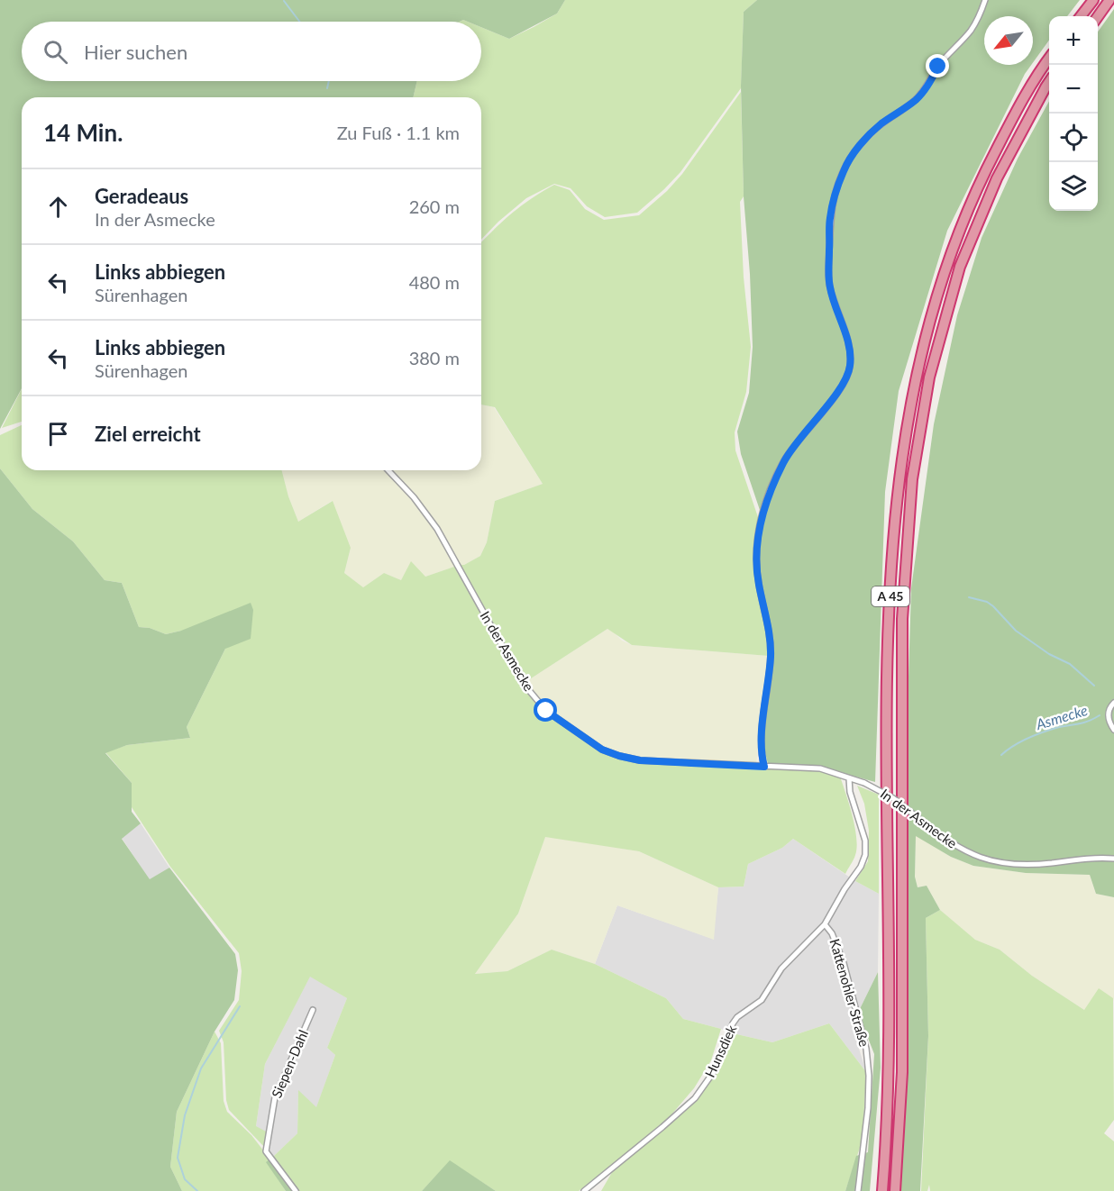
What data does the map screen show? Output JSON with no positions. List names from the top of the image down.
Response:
{
  "streets": {
    "highway": ["A 45"],
    "street": [
      "In der Asmecke",
      "Kattenohler Straße",
      "Hunsdiek",
      "Siepen-Dahl"
    ]
  },
  "crossings": [
    ["In der Asmecke", "Kattenohler Straße"],
    ["Kattenohler Straße", "Hunsdiek"]
  ],
  "water": ["Asmecke"],
  "north": "bottom left",
  "page": {
    "map_buttons": ["+", "−"],
    "search": "Hier suchen",
    "heading": ["14 Min.", "Zu Fuß · 1.1 km"],
    "list": [
      ["Geradeaus", "In der Asmecke", "260 m"],
      ["Links abbiegen", "Sürenhagen", "480 m"],
      ["Links abbiegen", "Sürenhagen", "380 m"],
      "Ziel erreicht"
    ]
  }
}
